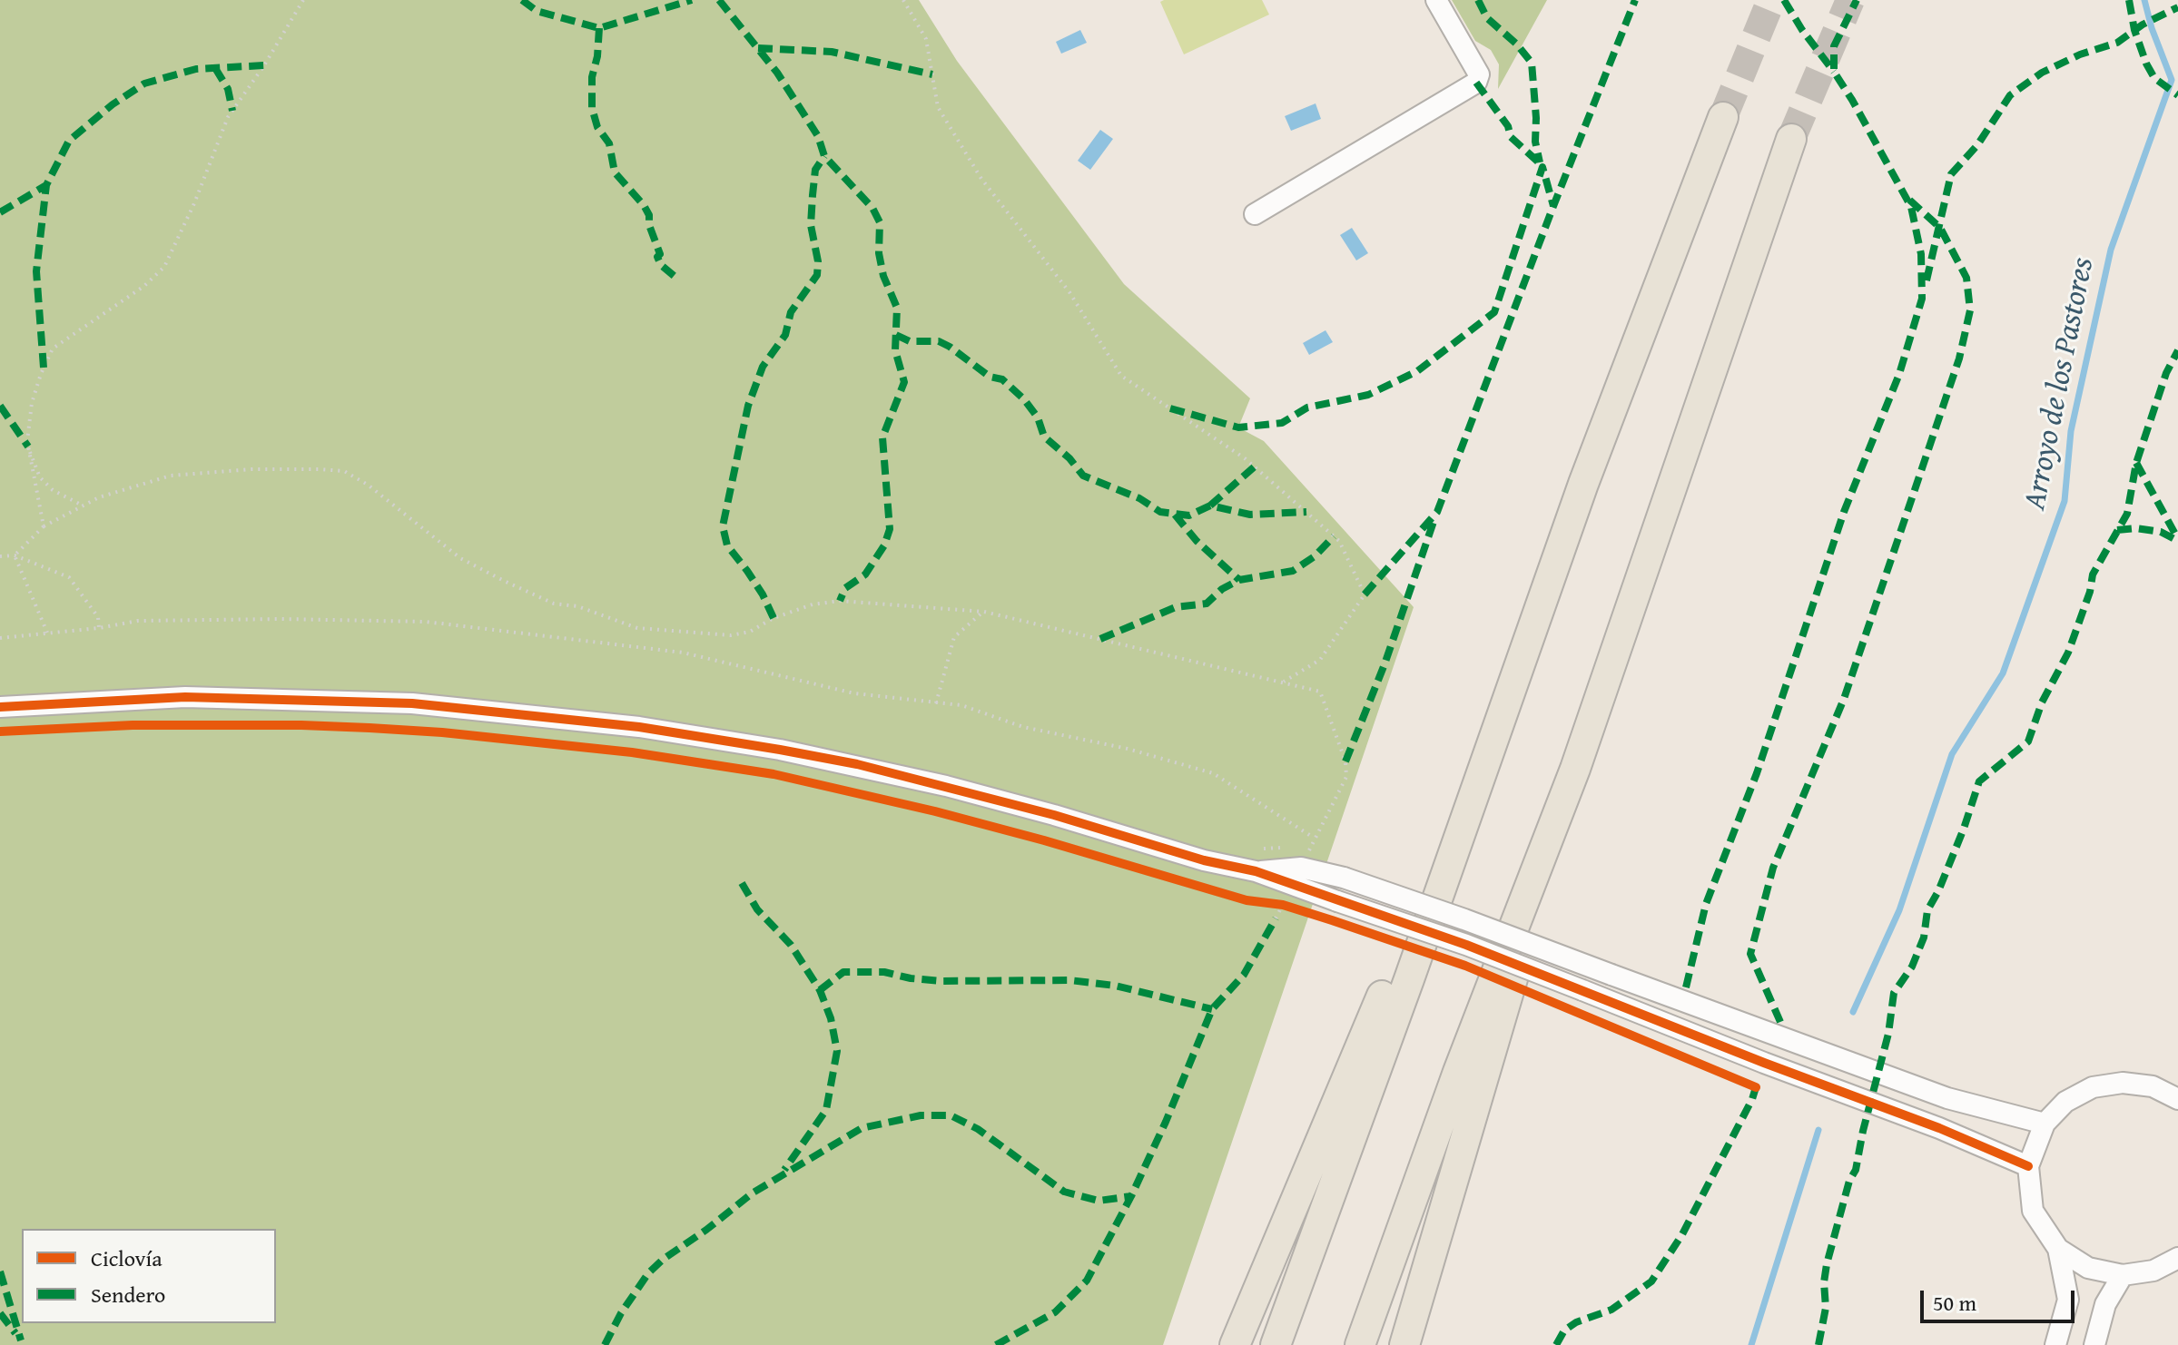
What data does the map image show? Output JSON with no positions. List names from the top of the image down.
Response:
{
  "water": ["Arroyo de los Pastores"],
  "legend": ["Ciclovía", "Sendero"],
  "scale_bar": "50 m"
}
